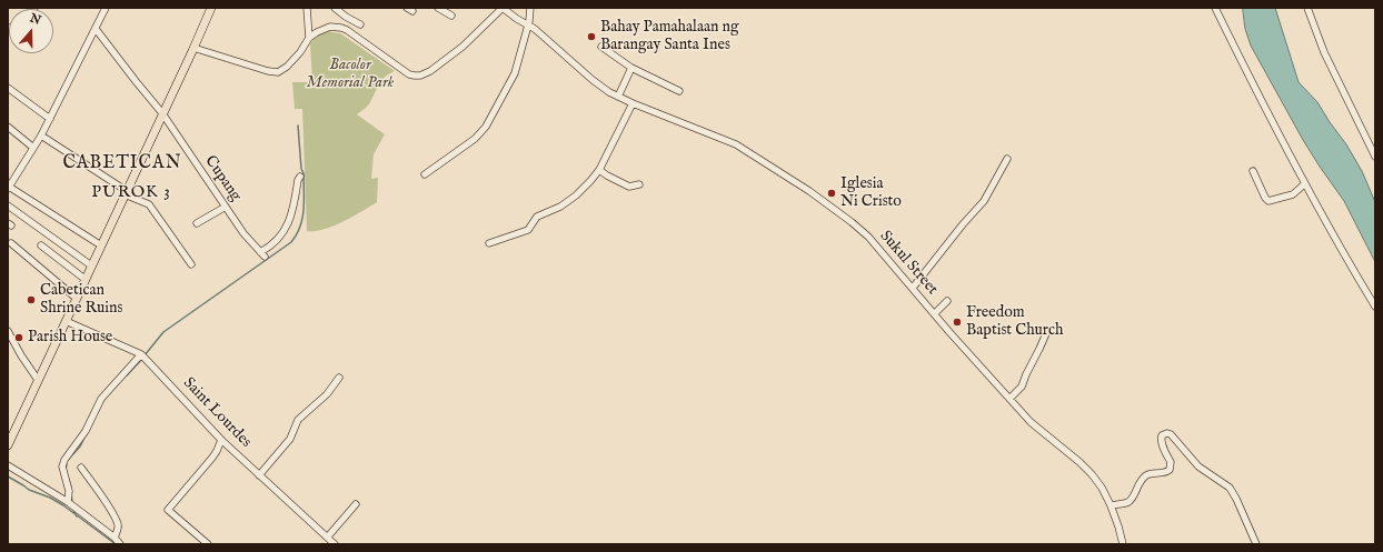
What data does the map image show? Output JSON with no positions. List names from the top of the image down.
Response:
{
  "streets": {
    "street": ["Cupang", "Sukul Street", "Saint Lourdes"]
  },
  "districts": ["CABETICAN", "PUROK 3"],
  "parks": ["Bacolor Memorial Park"],
  "places": [
    "Bahay Pamahalaan ng Barangay Santa Ines",
    "Iglesia Ni Cristo",
    "Cabetican Shrine Ruins",
    "Freedom Baptist Church",
    "Parish House"
  ],
  "north": "top"
}
